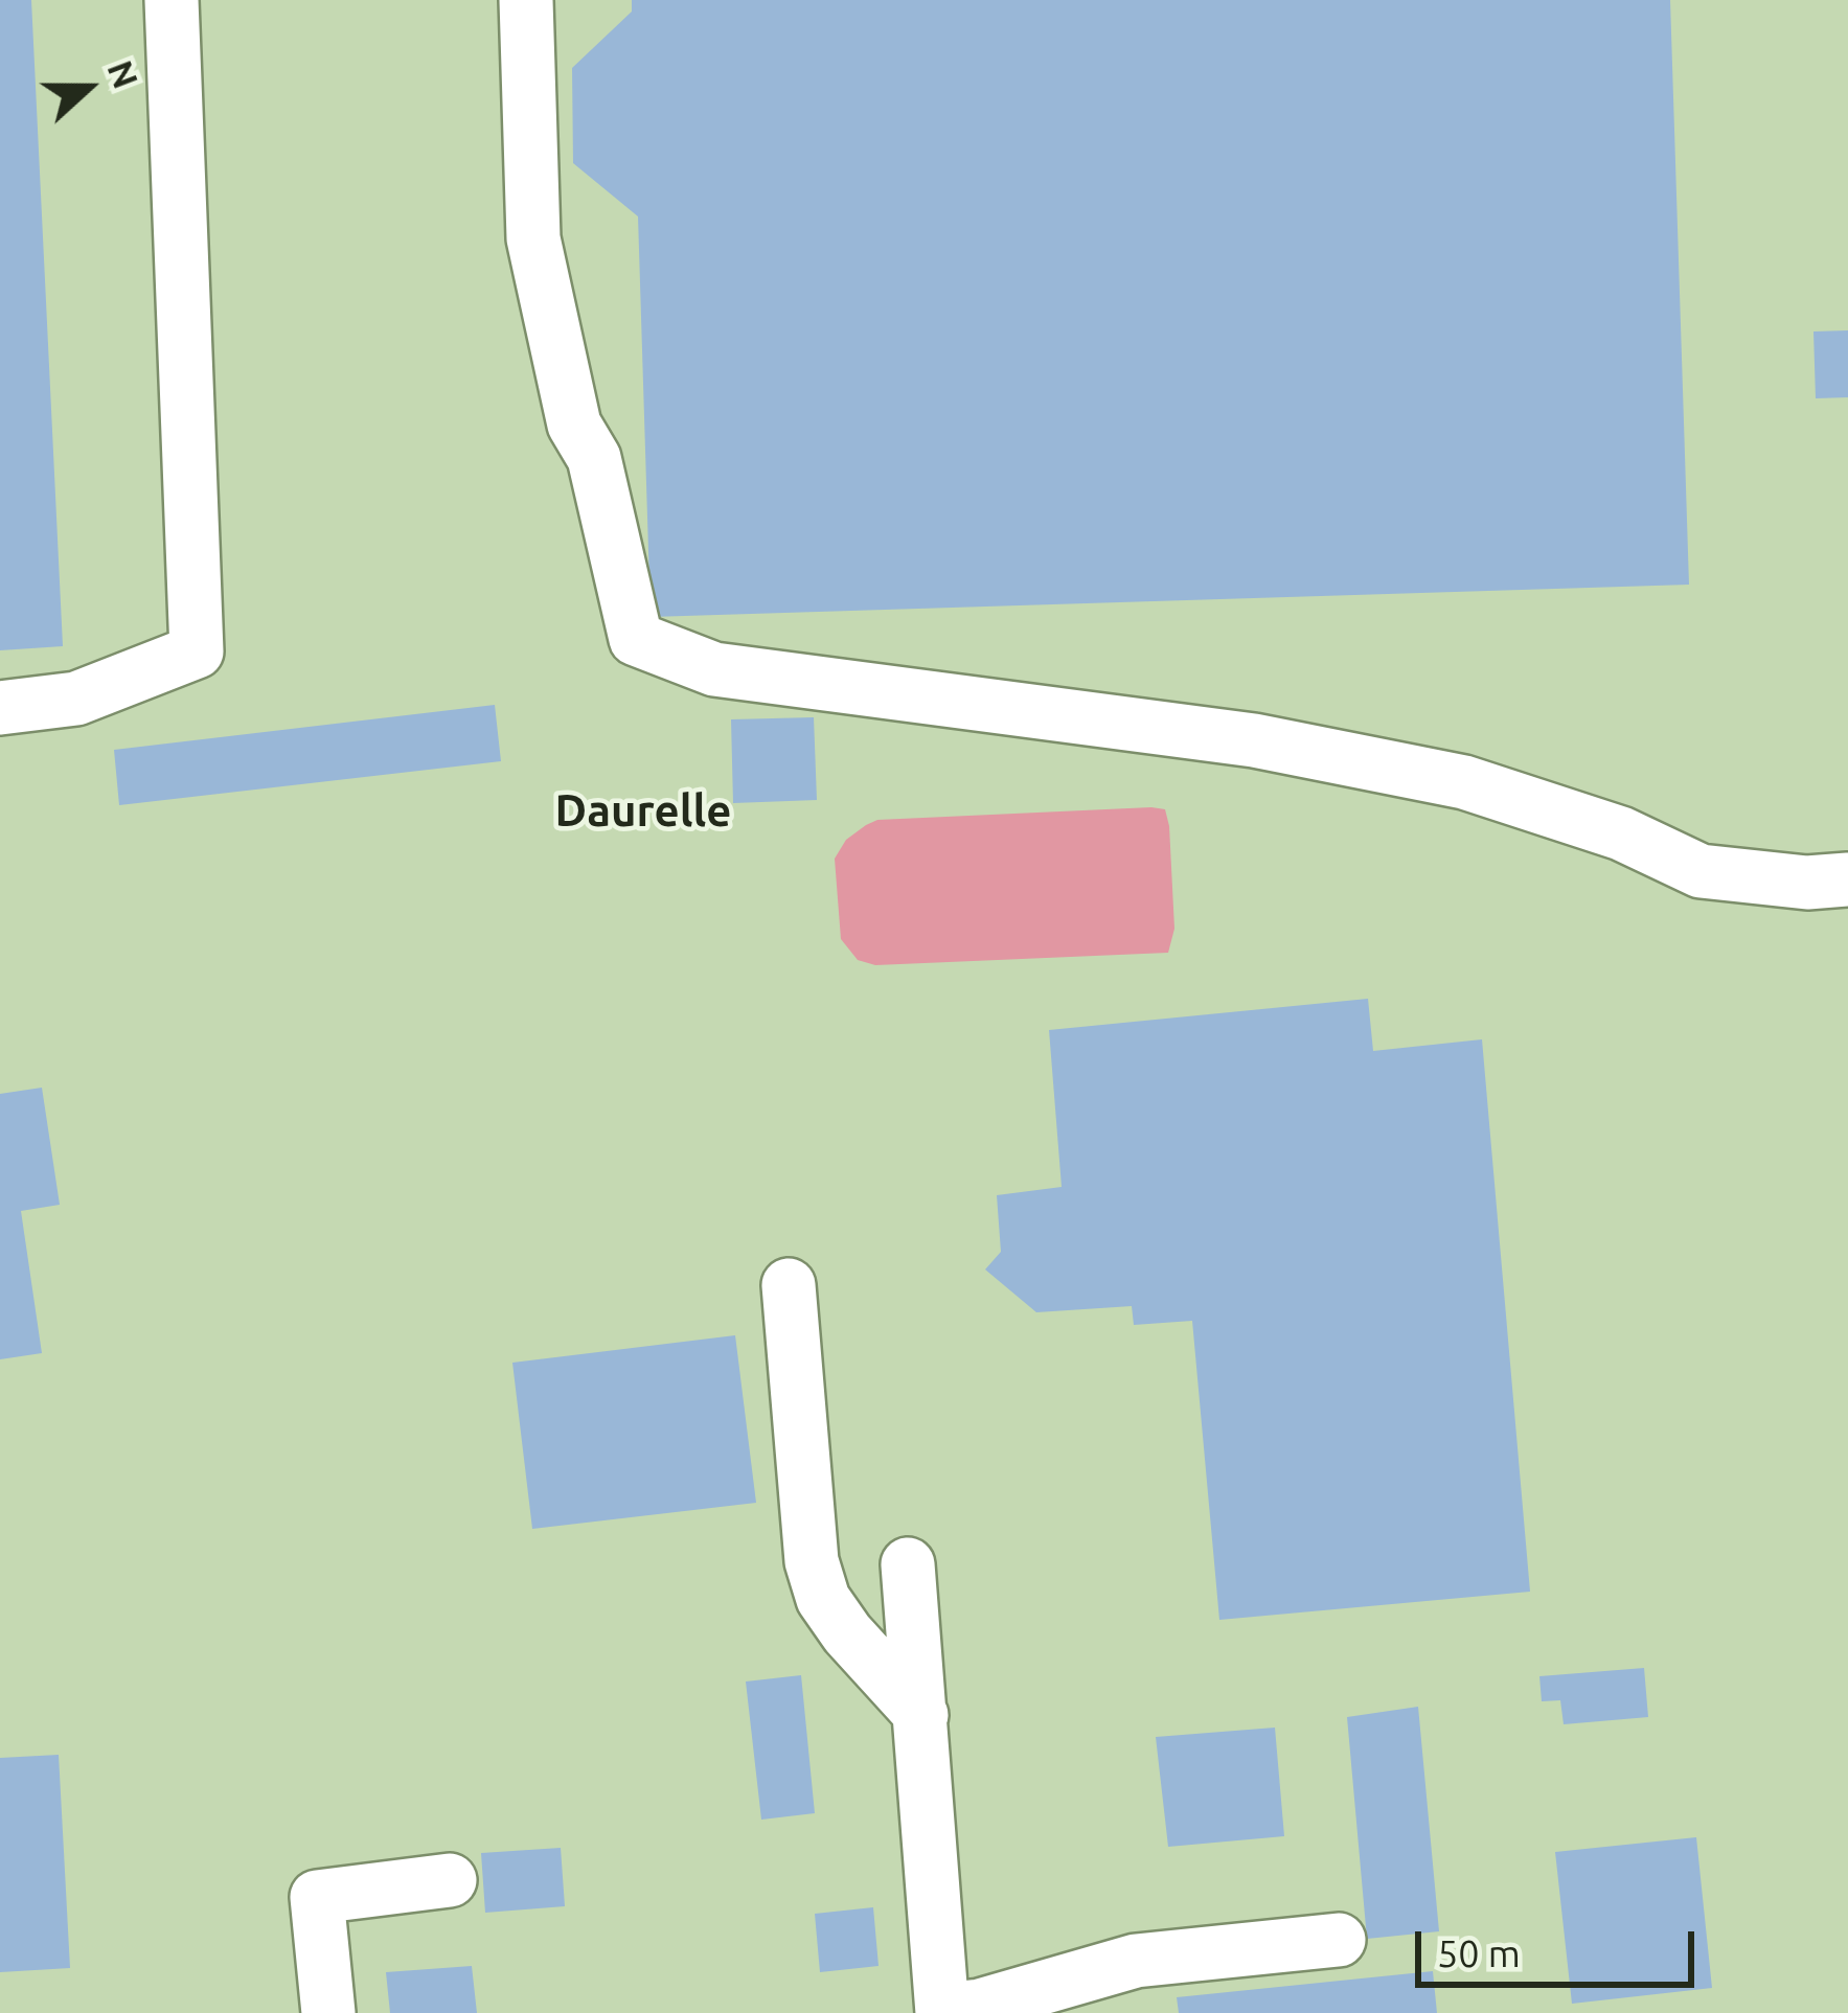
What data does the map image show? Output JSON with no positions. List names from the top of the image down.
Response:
{
  "districts": ["Daurelle"],
  "scale_bar": "50 m",
  "north": "right"
}
